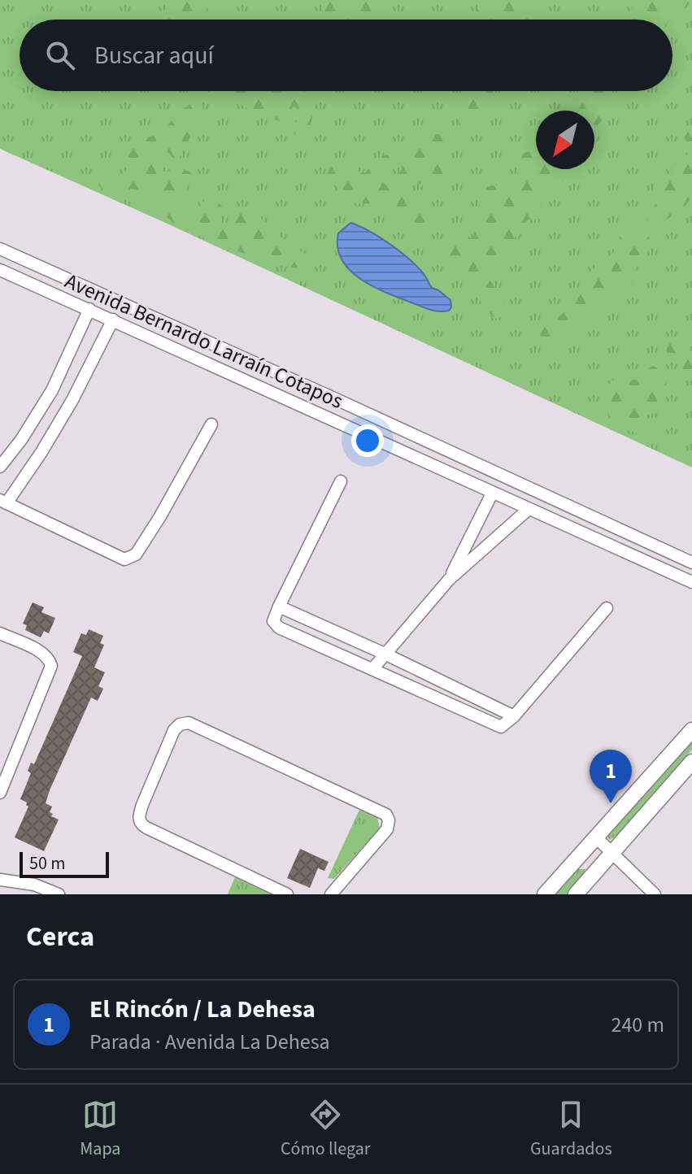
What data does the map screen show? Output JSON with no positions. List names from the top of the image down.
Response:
{
  "streets": {
    "street": ["Avenida Bernardo Larraín Cotapos"]
  },
  "scale_bar": "50 m",
  "north": "bottom left",
  "page": {
    "search": "Buscar aquí",
    "pins": "1",
    "scale": "50 m",
    "heading": "Cerca",
    "list": [
      {
        "mark": "1",
        "name": "El Rincón / La Dehesa",
        "note": "Parada · Avenida La Dehesa",
        "value": "240 m"
      }
    ],
    "nav": ["Mapa", "Cómo llegar", "Guardados"]
  }
}
